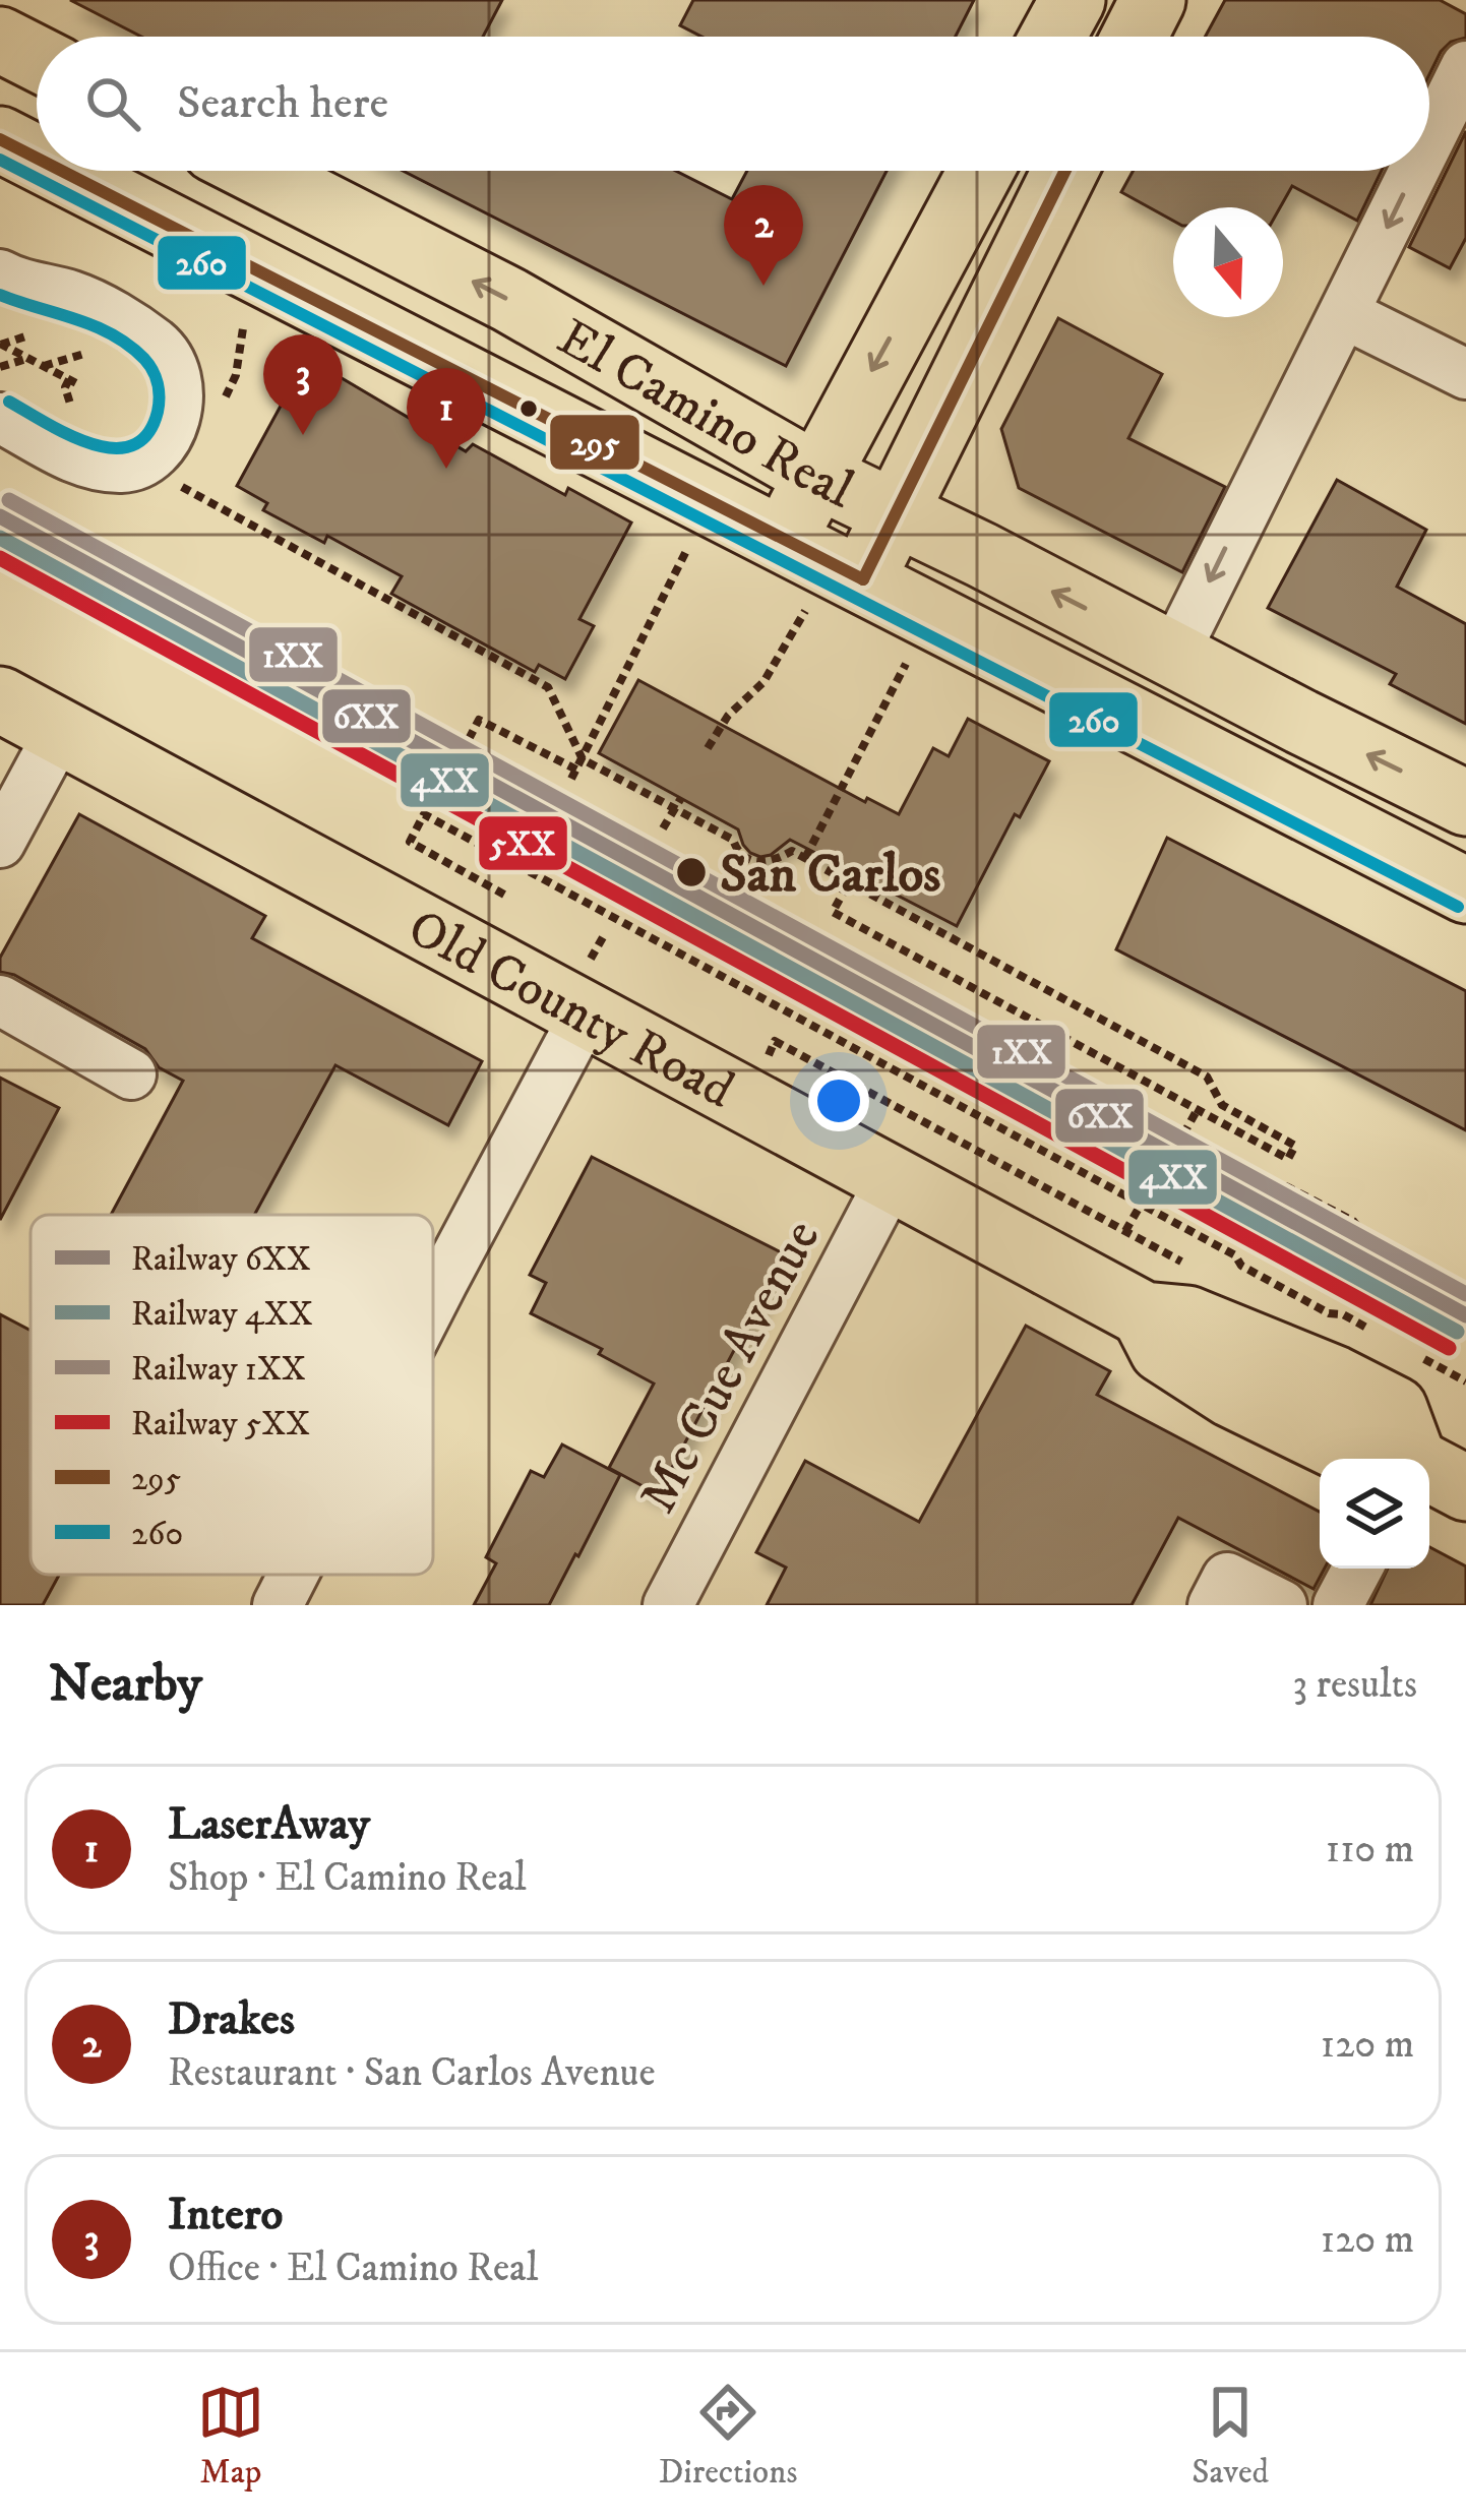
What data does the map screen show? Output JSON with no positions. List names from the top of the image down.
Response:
{
  "streets": {
    "main road": ["El Camino Real", "Old County Road"],
    "street": ["Mc Cue Avenue"]
  },
  "crossings": [
    ["Old County Road", "Mc Cue Avenue"]
  ],
  "places": ["San Carlos"],
  "lines": [
    "transit line 295",
    "transit line 260",
    "rail line 1XX",
    "rail line 6XX",
    "rail line 4XX",
    "rail line 5XX"
  ],
  "legend": [
    "Railway 6XX",
    "Railway 4XX",
    "Railway 1XX",
    "Railway 5XX",
    "295",
    "260"
  ],
  "north": "bottom",
  "page": {
    "search": "Search here",
    "pins": ["2", "3", "1"],
    "heading": ["Nearby", "3 results"],
    "list": [
      {
        "mark": "1",
        "name": "LaserAway",
        "note": "Shop · El Camino Real",
        "value": "110 m"
      },
      {
        "mark": "2",
        "name": "Drakes",
        "note": "Restaurant · San Carlos Avenue",
        "value": "120 m"
      },
      {
        "mark": "3",
        "name": "Intero",
        "note": "Office · El Camino Real",
        "value": "120 m"
      }
    ],
    "nav": ["Map", "Directions", "Saved"]
  }
}
